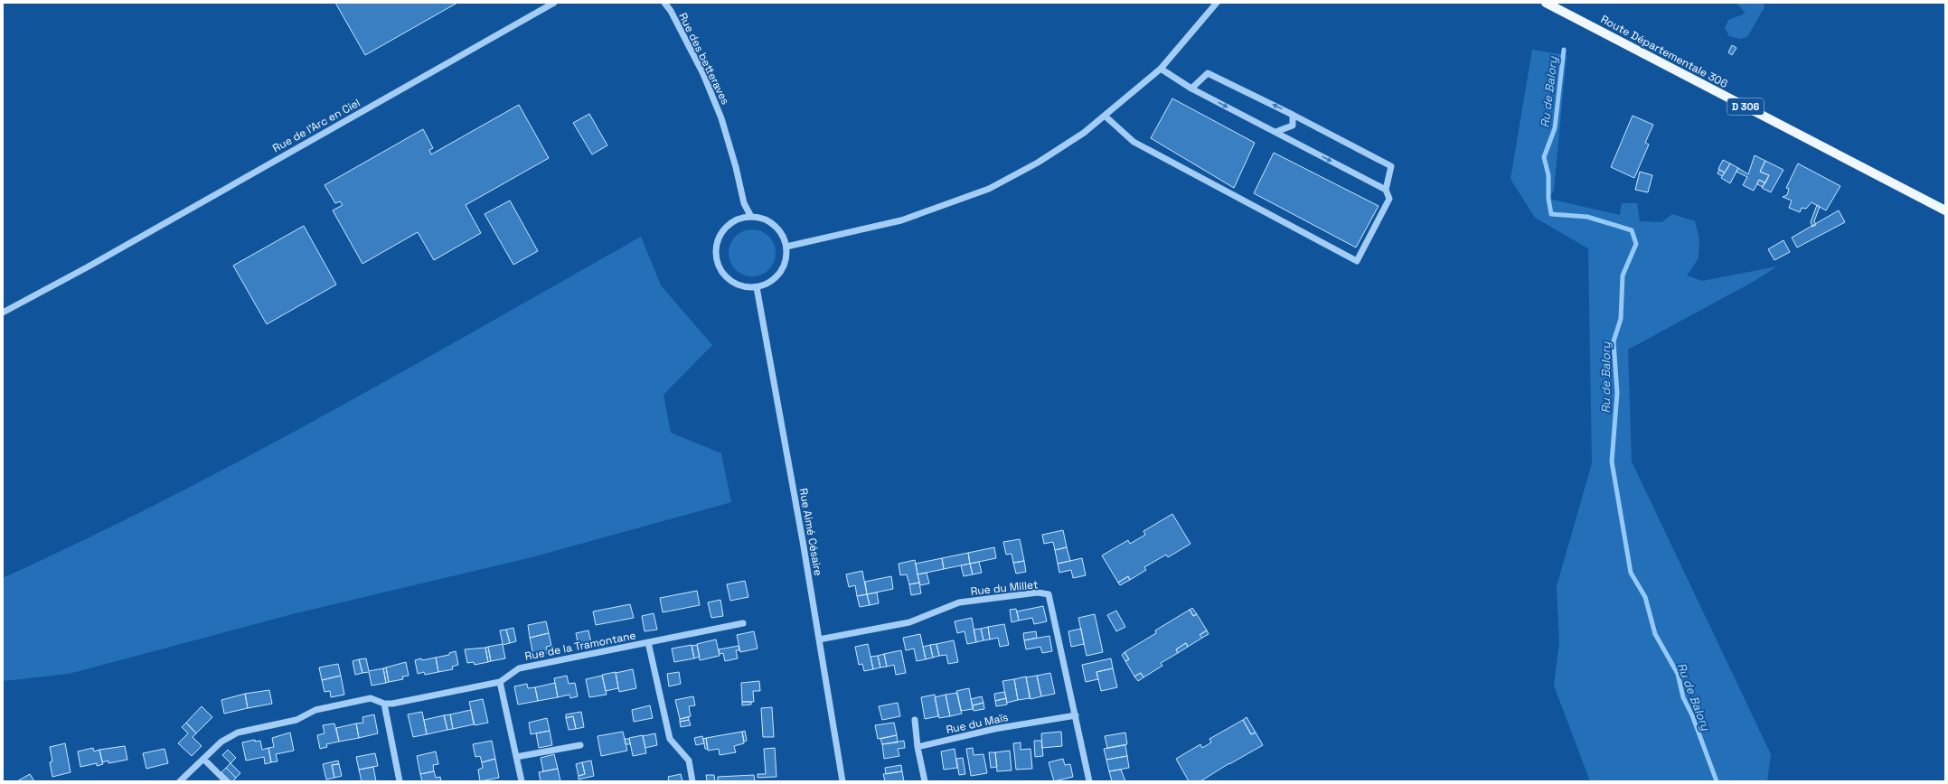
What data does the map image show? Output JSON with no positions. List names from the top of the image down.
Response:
{
  "streets": {
    "main road": ["Route Départementale 306", "D 306"],
    "street": [
      "Rue des betteraves",
      "Rue de l'Arc en Ciel",
      "Rue Aimé Césaire",
      "Rue du Millet",
      "Rue de la Tramontane",
      "Rue du Maïs"
    ]
  },
  "crossings": [
    ["Rue des betteraves", "Rue Aimé Césaire"],
    ["Rue Aimé Césaire", "Rue du Millet"],
    ["Rue du Millet", "Rue du Maïs"]
  ],
  "water": ["Ru de Balory"]
}
